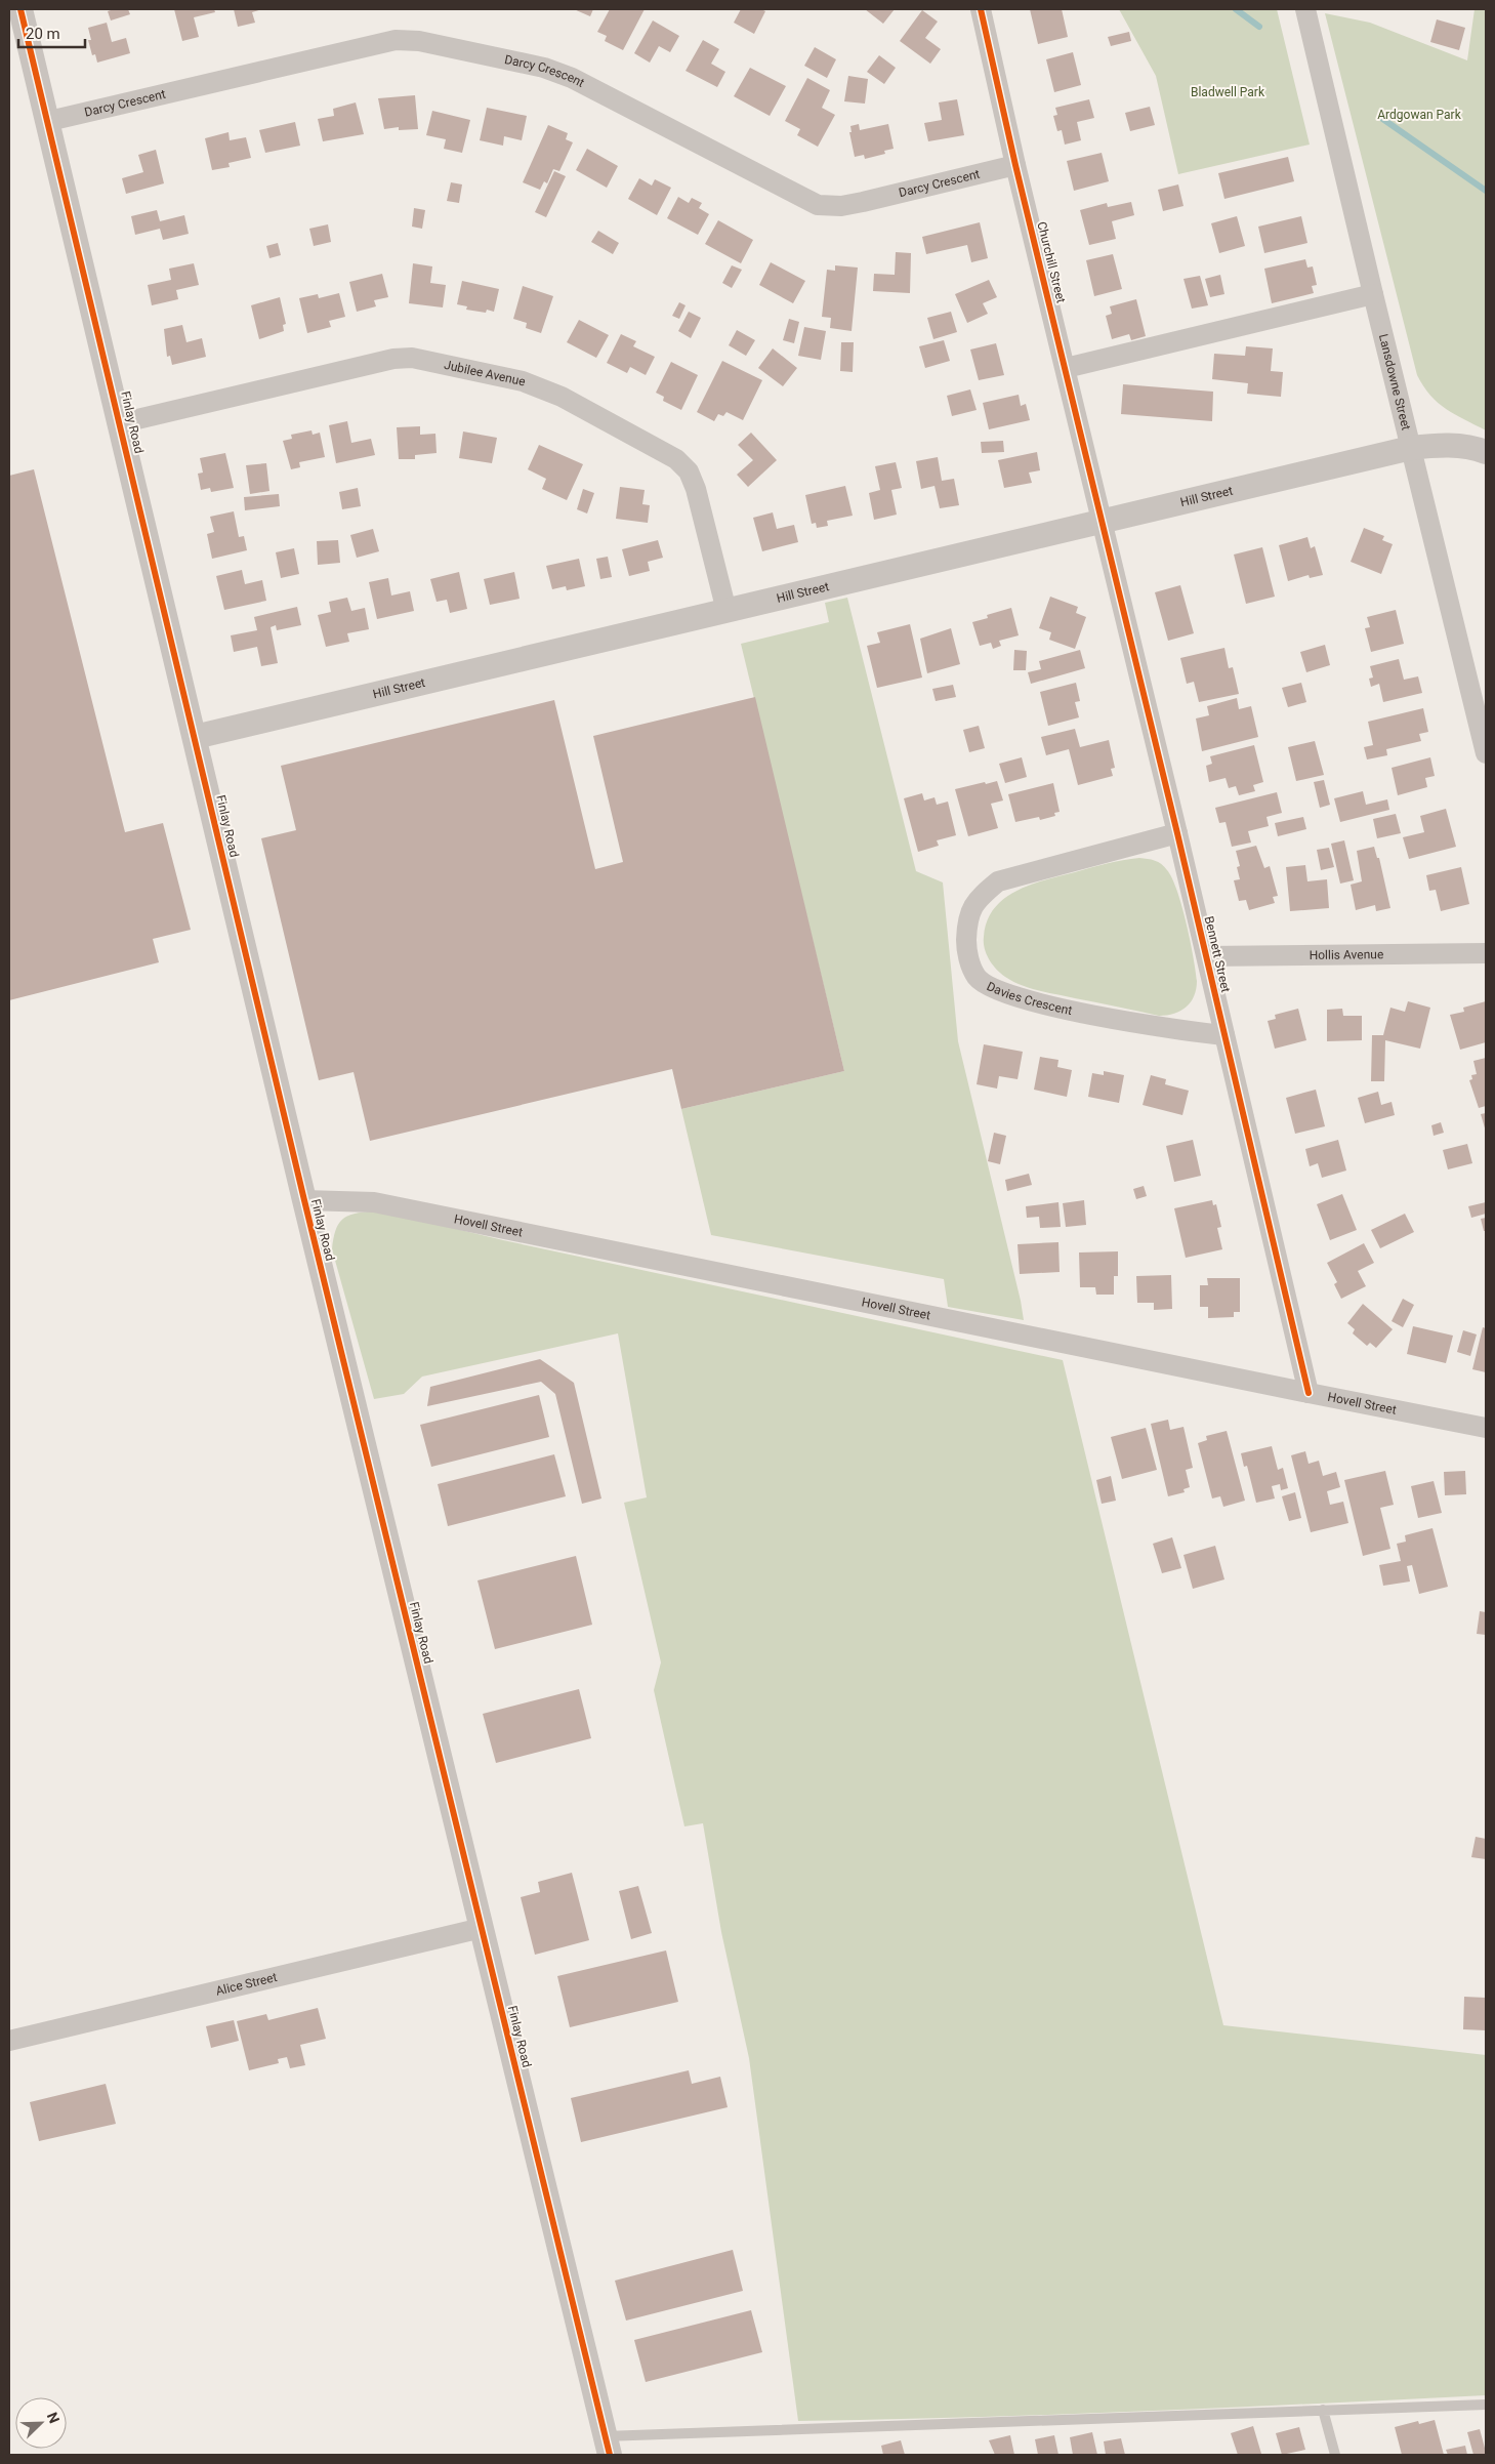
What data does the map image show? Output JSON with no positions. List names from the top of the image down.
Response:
{
  "streets": {
    "street": [
      "Darcy Crescent",
      "Churchill Street",
      "Jubilee Avenue",
      "Lansdowne Street",
      "Finlay Road",
      "Hill Street",
      "Bennett Street",
      "Hollis Avenue",
      "Davies Crescent",
      "Hovell Street",
      "Alice Street"
    ]
  },
  "crossings": [
    ["Darcy Crescent", "Churchill Street"],
    ["Darcy Crescent", "Finlay Road"],
    ["Churchill Street", "Hill Street"],
    ["Churchill Street", "Bennett Street"],
    ["Jubilee Avenue", "Finlay Road"],
    ["Jubilee Avenue", "Hill Street"],
    ["Lansdowne Street", "Hill Street"],
    ["Finlay Road", "Hill Street"],
    ["Finlay Road", "Hovell Street"],
    ["Finlay Road", "Alice Street"],
    ["Hill Street", "Bennett Street"],
    ["Bennett Street", "Hollis Avenue"],
    ["Bennett Street", "Davies Crescent"],
    ["Bennett Street", "Hovell Street"]
  ],
  "parks": ["Bladwell Park", "Ardgowan Park"],
  "scale_bar": "20 m",
  "north": "top right"
}
